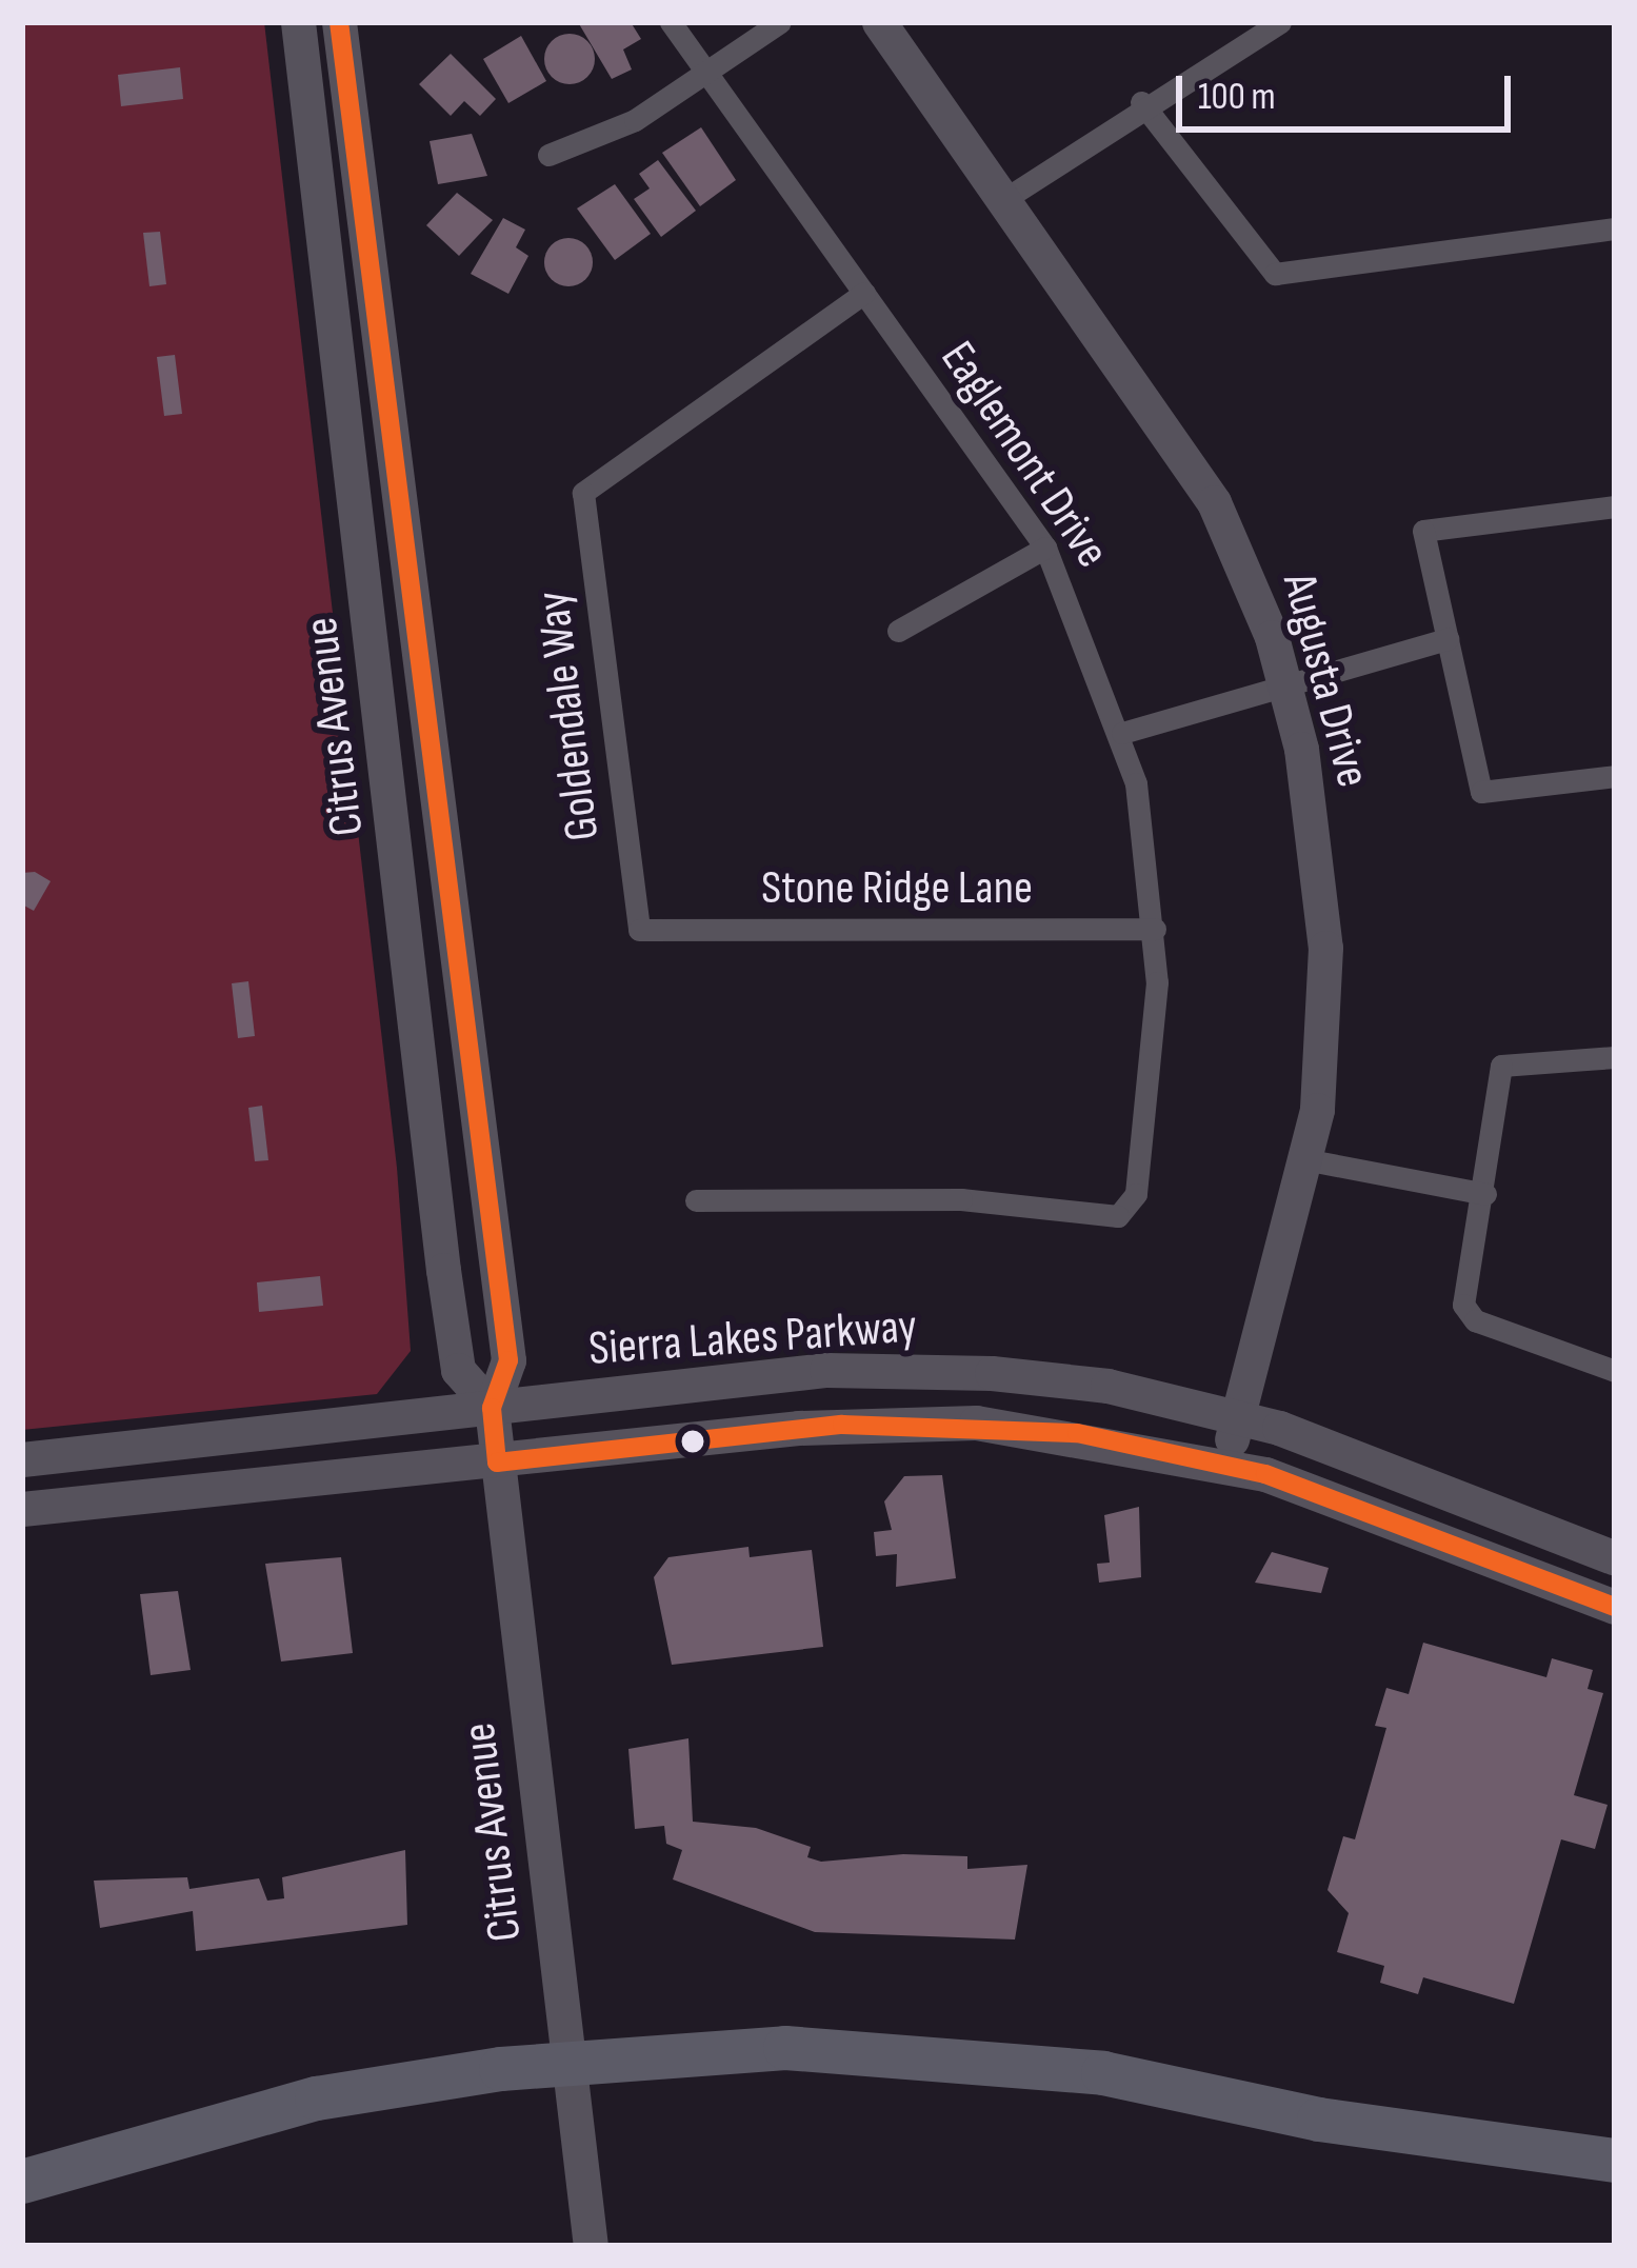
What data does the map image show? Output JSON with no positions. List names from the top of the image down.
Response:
{
  "streets": {
    "street": [
      "Eaglemont Drive",
      "Augusta Drive",
      "Goldendale Way",
      "Citrus Avenue",
      "Stone Ridge Lane",
      "Sierra Lakes Parkway"
    ]
  },
  "crossings": [
    ["Eaglemont Drive", "Goldendale Way"],
    ["Eaglemont Drive", "Stone Ridge Lane"],
    ["Augusta Drive", "Sierra Lakes Parkway"],
    ["Goldendale Way", "Stone Ridge Lane"],
    ["Citrus Avenue", "Sierra Lakes Parkway"]
  ],
  "scale_bar": "100 m"
}
